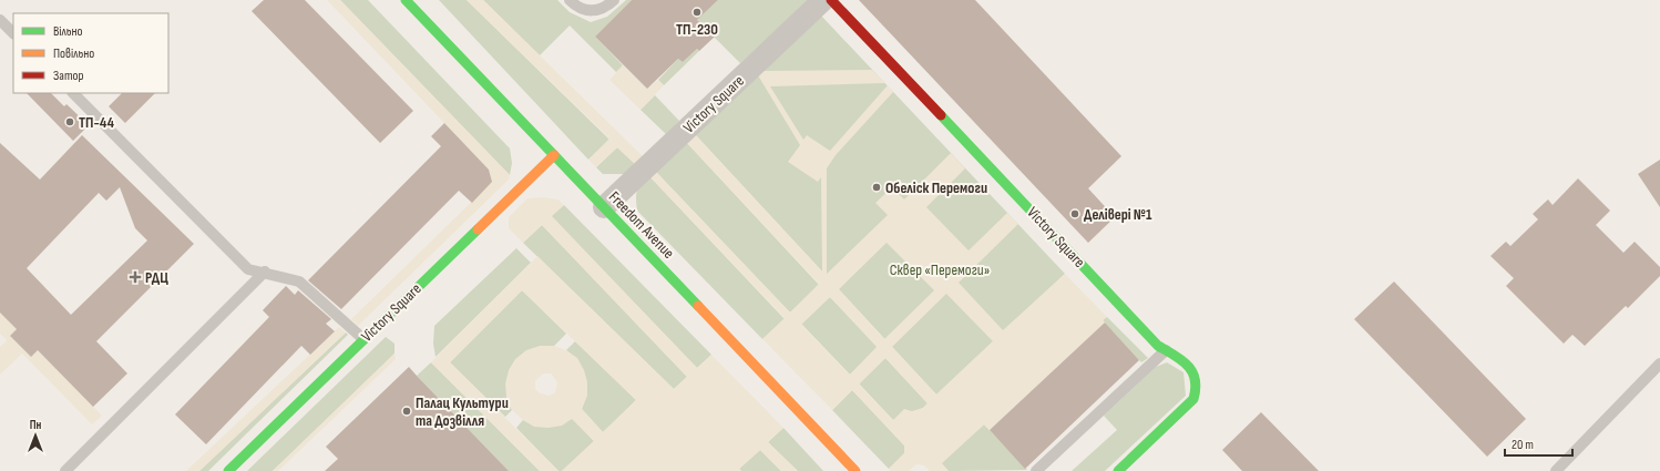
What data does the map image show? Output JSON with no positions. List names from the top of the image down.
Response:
{
  "streets": {
    "street": ["Victory Square", "Freedom Avenue"]
  },
  "crossings": [
    ["Victory Square", "Freedom Avenue"]
  ],
  "parks": ["Сквер «Перемоги»"],
  "places": {
    "other": [
      "ТП-230",
      "ТП-44",
      "Обеліск Перемоги",
      "Делівері №1",
      "Палац Культури та Дозвілля"
    ],
    "health": ["РДЦ"]
  },
  "legend": ["Вільно", "Повільно", "Затор"],
  "scale_bar": "20 m",
  "north": "top"
}
